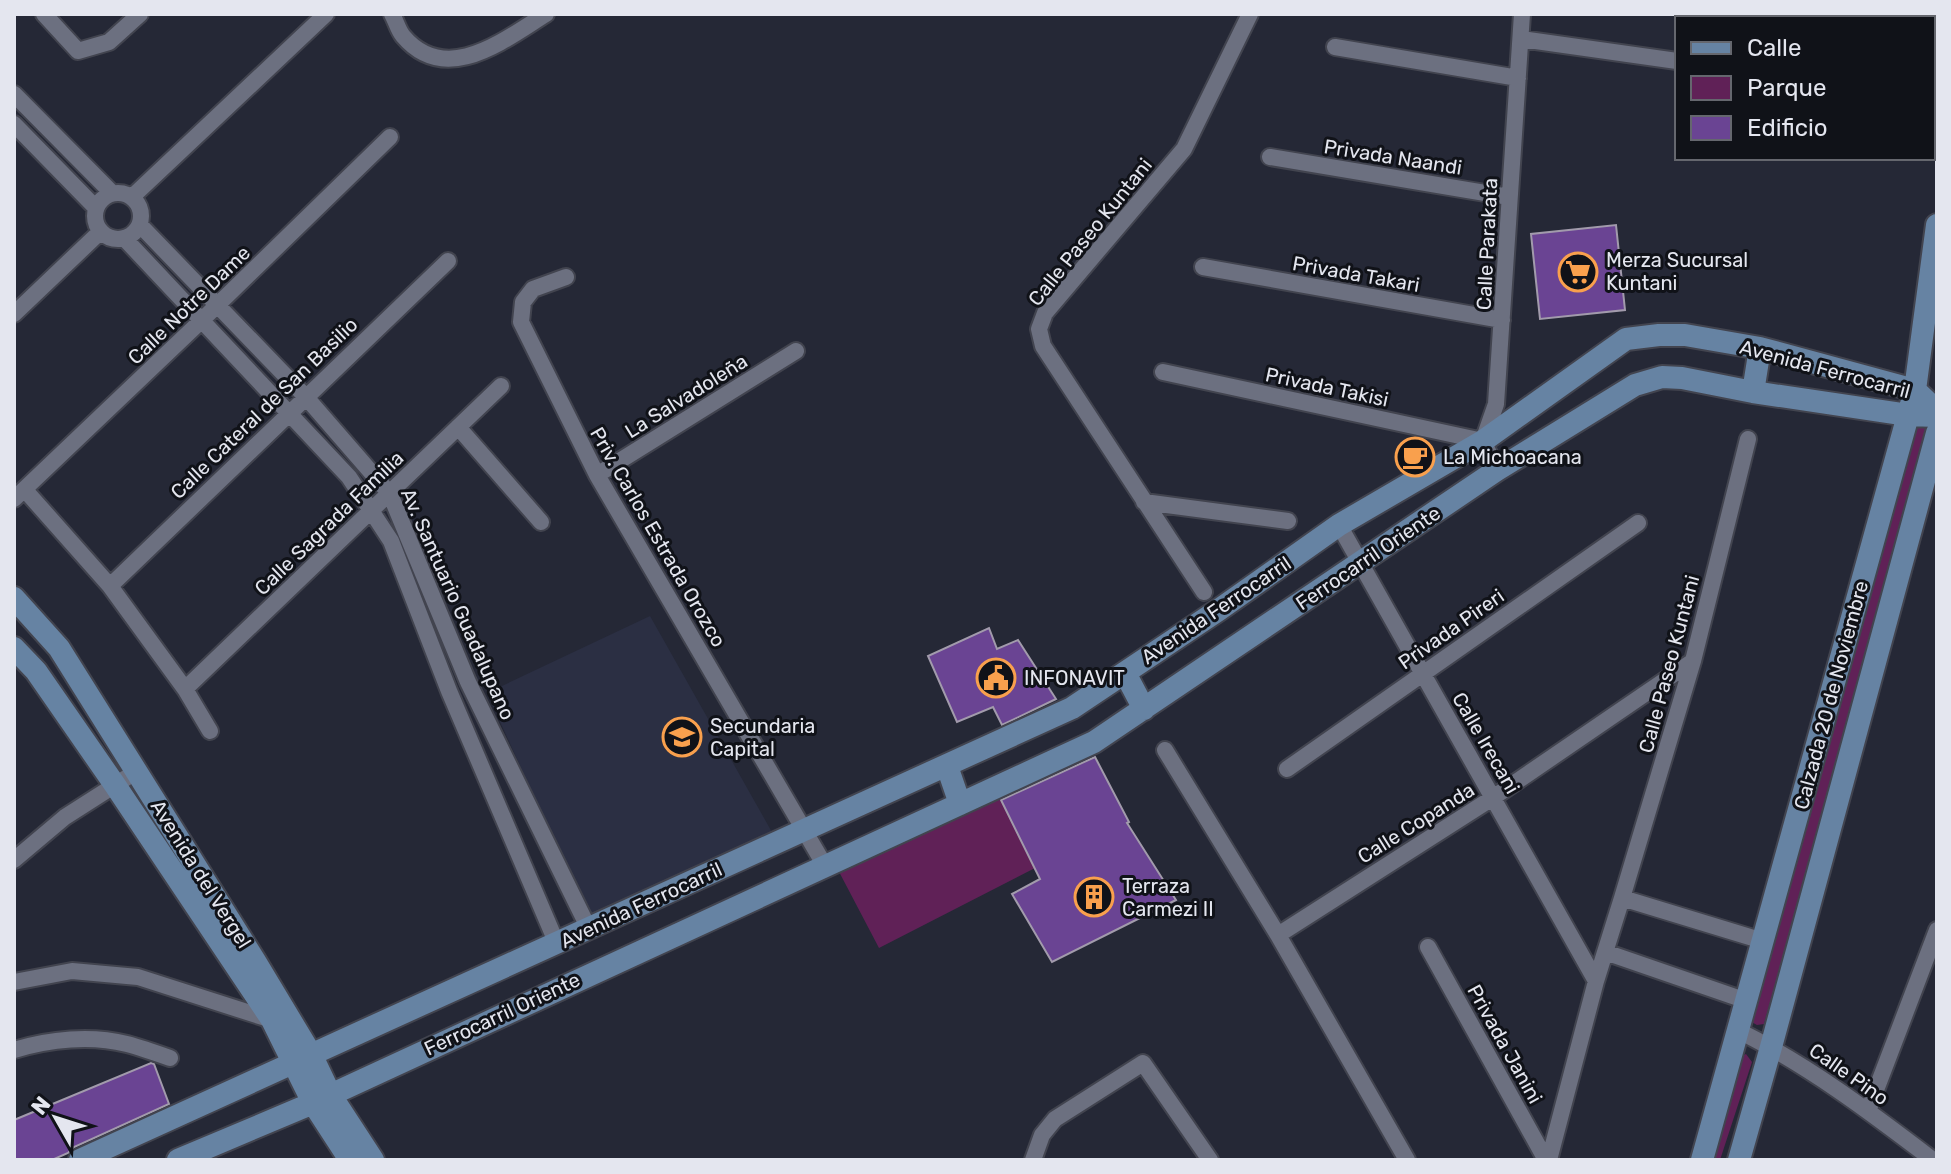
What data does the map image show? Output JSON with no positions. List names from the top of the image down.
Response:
{
  "streets": {
    "main road": [
      "Avenida Ferrocarril",
      "Ferrocarril Oriente",
      "Calzada 20 de Noviembre",
      "Avenida del Vergel"
    ],
    "street": [
      "Privada Naandi",
      "Calle Paseo Kuntani",
      "Calle Parakata",
      "Privada Takari",
      "Calle Notre Dame",
      "Privada Takisi",
      "La Salvadoleña",
      "Calle Cateral de San Basilio",
      "Calle Sagrada Familia",
      "Priv. Carlos Estrada Orozco",
      "Av. Santuario Guadalupano",
      "Privada Pireri",
      "Calle Irecani",
      "Calle Copanda",
      "Privada Janini",
      "Calle Pino"
    ]
  },
  "crossings": [
    ["Privada Naandi", "Calle Parakata"],
    ["Calle Paseo Kuntani", "Calle Irecani"],
    ["Calle Paseo Kuntani", "Calle Copanda"],
    ["Calle Paseo Kuntani", "Privada Janini"],
    ["Calle Parakata", "Privada Takari"],
    ["Calle Parakata", "Avenida Ferrocarril"],
    ["Calle Parakata", "Privada Takisi"],
    ["Calle Notre Dame", "Av. Santuario Guadalupano"],
    ["Avenida Ferrocarril", "Privada Takisi"],
    ["Avenida Ferrocarril", "Priv. Carlos Estrada Orozco"],
    ["Avenida Ferrocarril", "Ferrocarril Oriente"],
    ["Avenida Ferrocarril", "Av. Santuario Guadalupano"],
    ["Avenida Ferrocarril", "Calzada 20 de Noviembre"],
    ["Avenida Ferrocarril", "Calle Irecani"],
    ["Avenida Ferrocarril", "Avenida del Vergel"],
    ["La Salvadoleña", "Priv. Carlos Estrada Orozco"],
    ["Calle Cateral de San Basilio", "Av. Santuario Guadalupano"],
    ["Calle Sagrada Familia", "Av. Santuario Guadalupano"],
    ["Ferrocarril Oriente", "Calzada 20 de Noviembre"],
    ["Ferrocarril Oriente", "Calle Irecani"],
    ["Ferrocarril Oriente", "Avenida del Vergel"],
    ["Privada Pireri", "Calle Irecani"],
    ["Calzada 20 de Noviembre", "Calle Pino"],
    ["Calle Irecani", "Calle Copanda"]
  ],
  "places": {
    "supermarket": ["Merza Sucursal Kuntani"],
    "cafe": ["La Michoacana"],
    "public building": ["INFONAVIT"],
    "school or university": ["Secundaria Capital"],
    "building": ["Terraza Carmezi II"]
  },
  "legend": ["Calle", "Parque", "Edificio"],
  "north": "top left"
}
